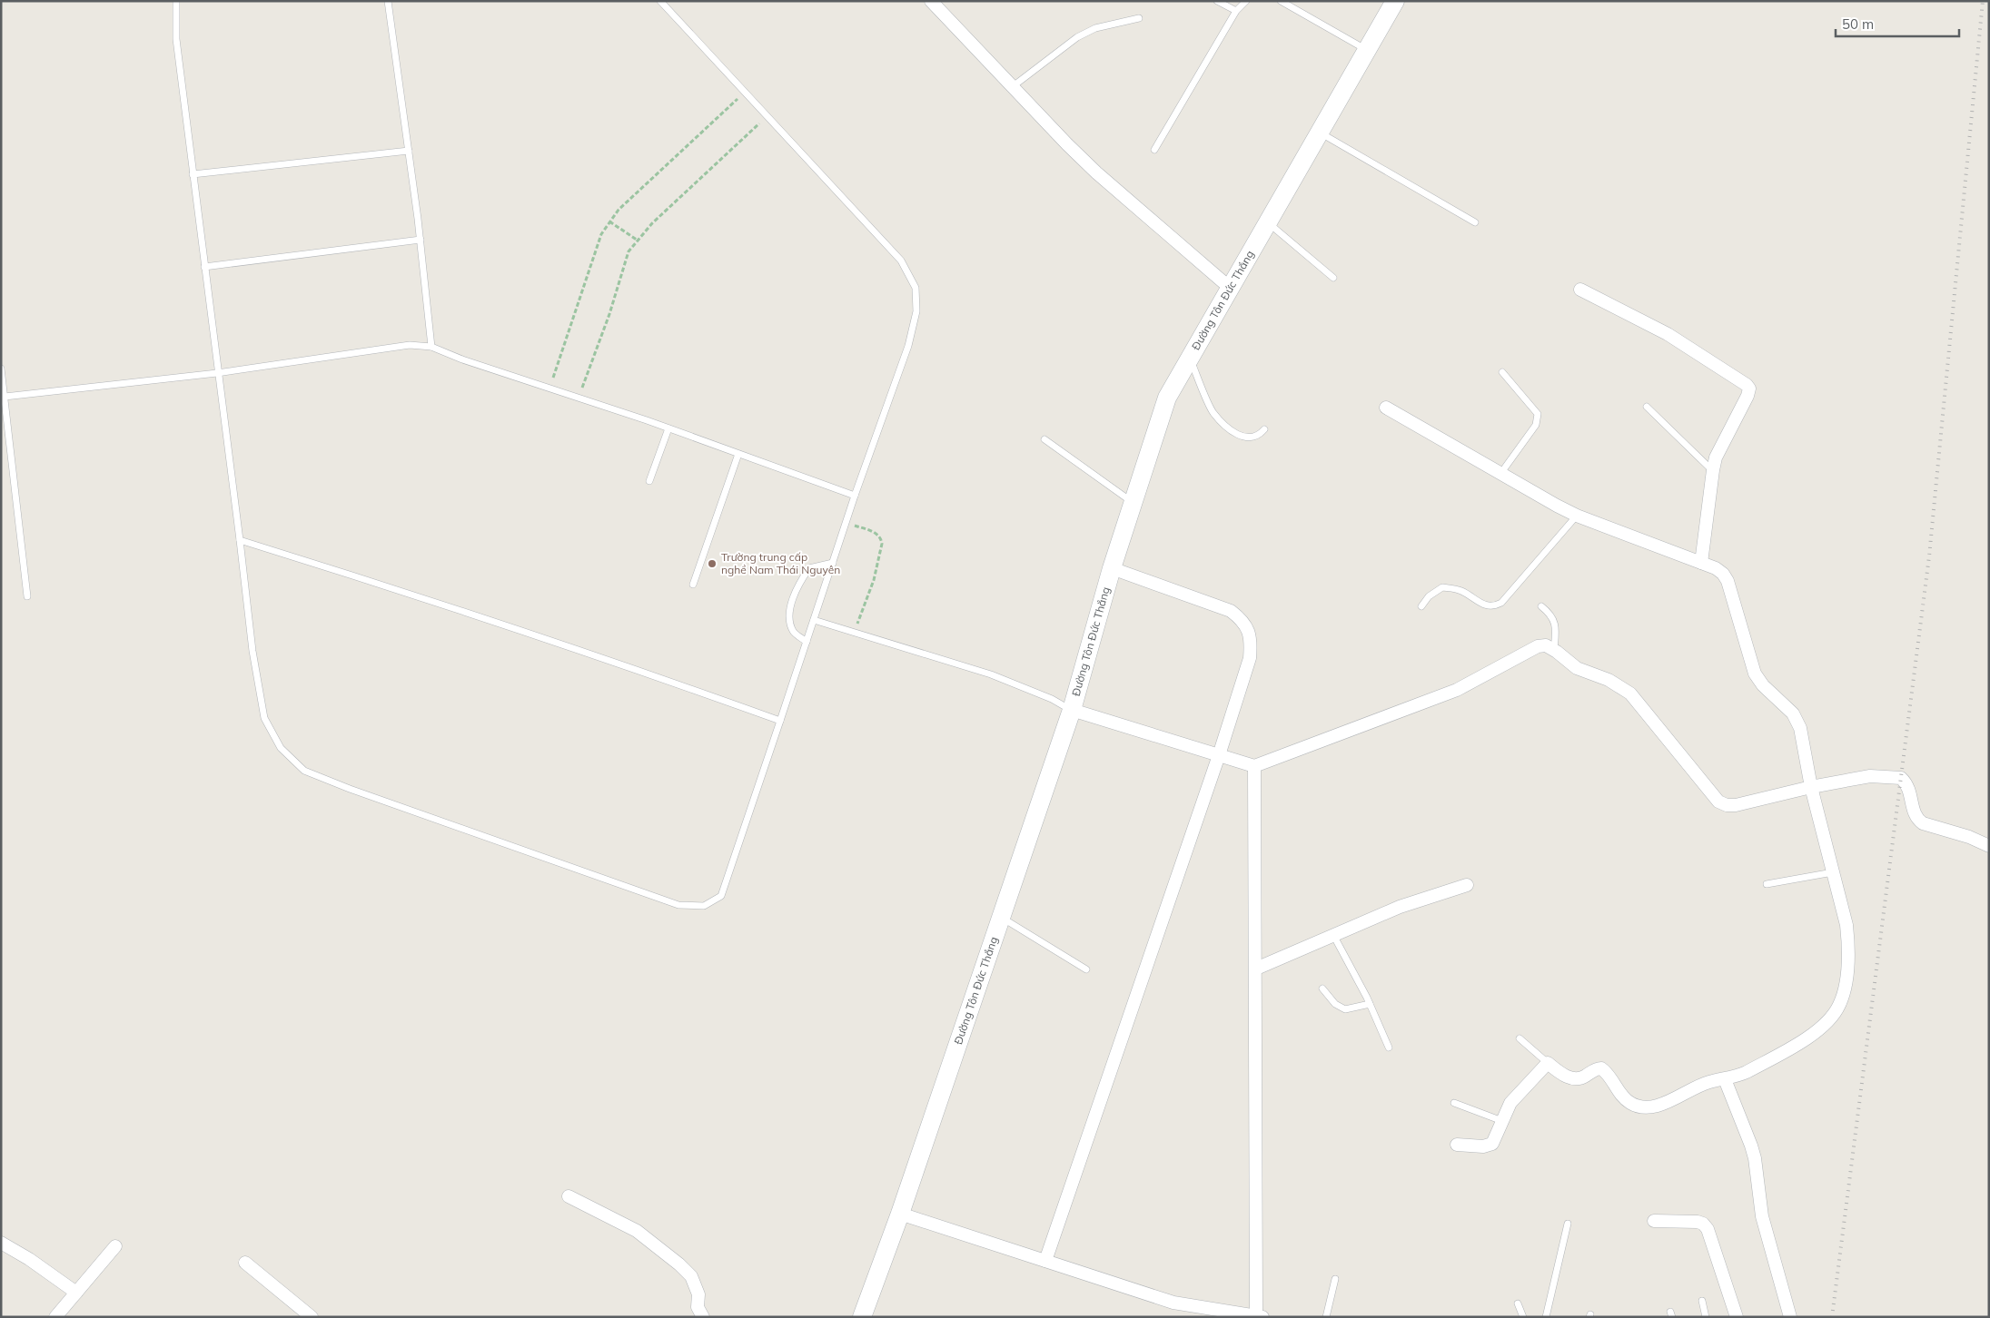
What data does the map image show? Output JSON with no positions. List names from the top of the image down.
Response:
{
  "streets": {
    "main road": ["Đường Tôn Đức Thắng"]
  },
  "places": ["Trường trung cấp nghề Nam Thái Nguyên"],
  "scale_bar": "50 m"
}
